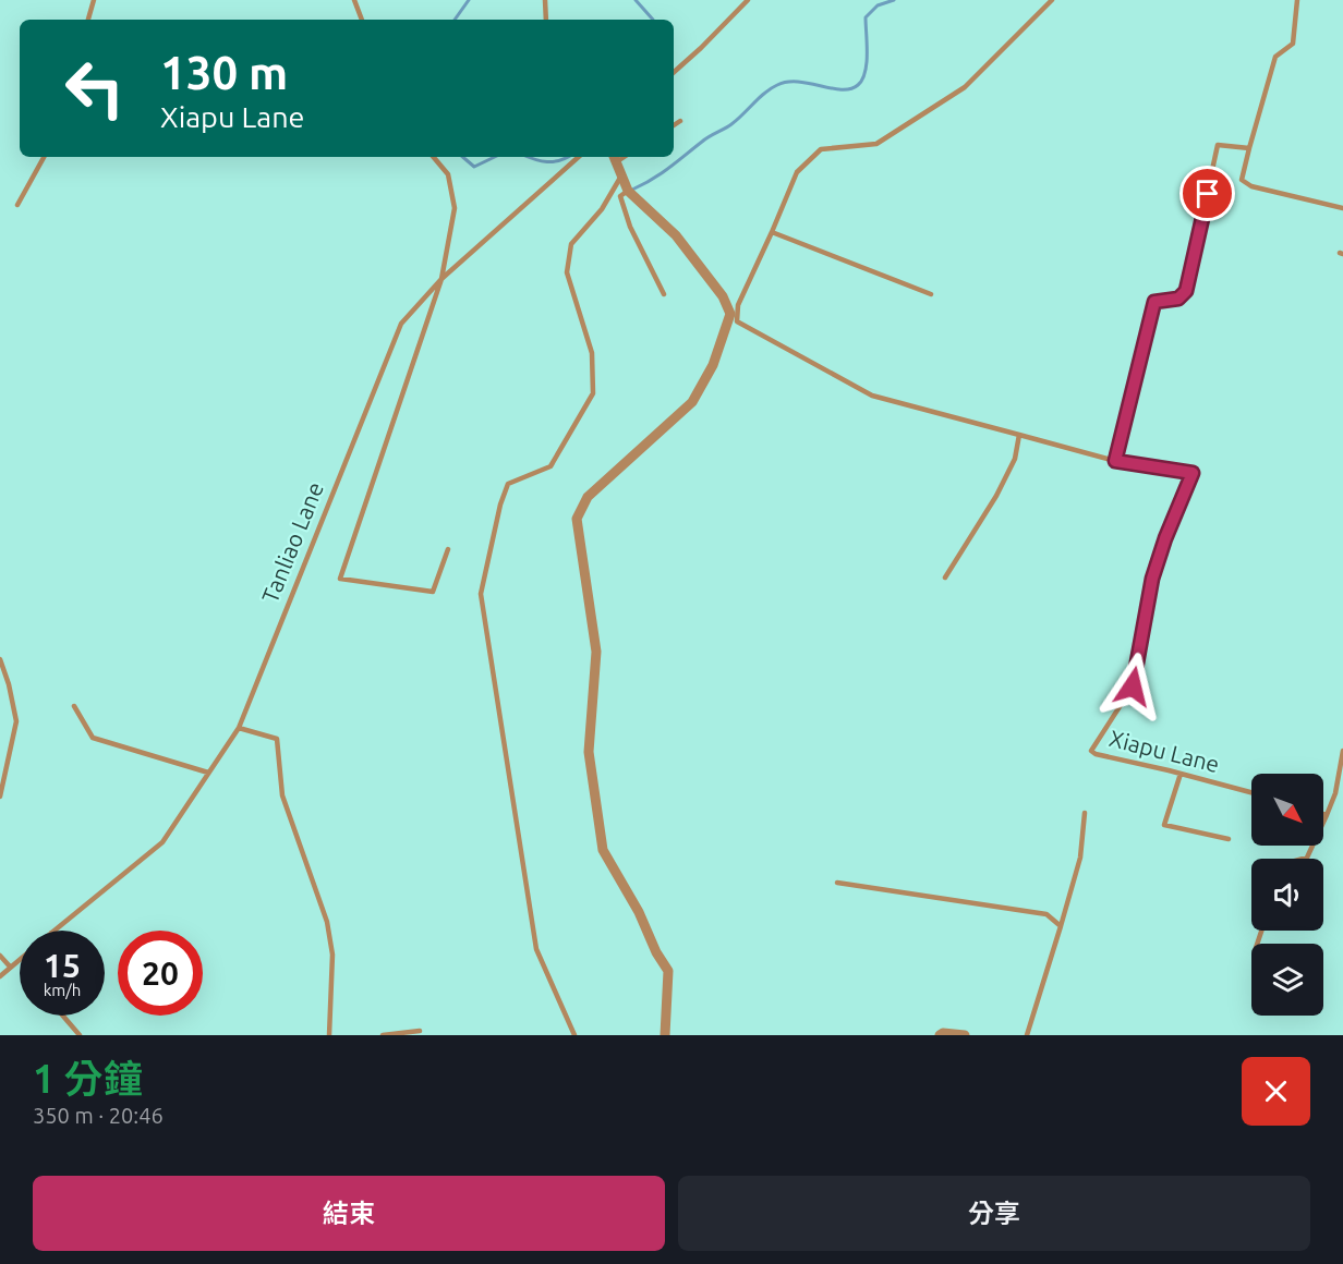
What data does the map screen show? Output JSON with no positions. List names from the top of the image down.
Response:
{
  "streets": {
    "lane": ["Tanliao Lane", "Xiapu Lane"]
  },
  "north": "bottom right",
  "page": {
    "turn": ["130 m", "Xiapu Lane"],
    "speed": "15 km/h",
    "limit": "20",
    "heading": ["1 分鐘", "350 m · 20:46"],
    "buttons": ["結束", "分享"]
  }
}
